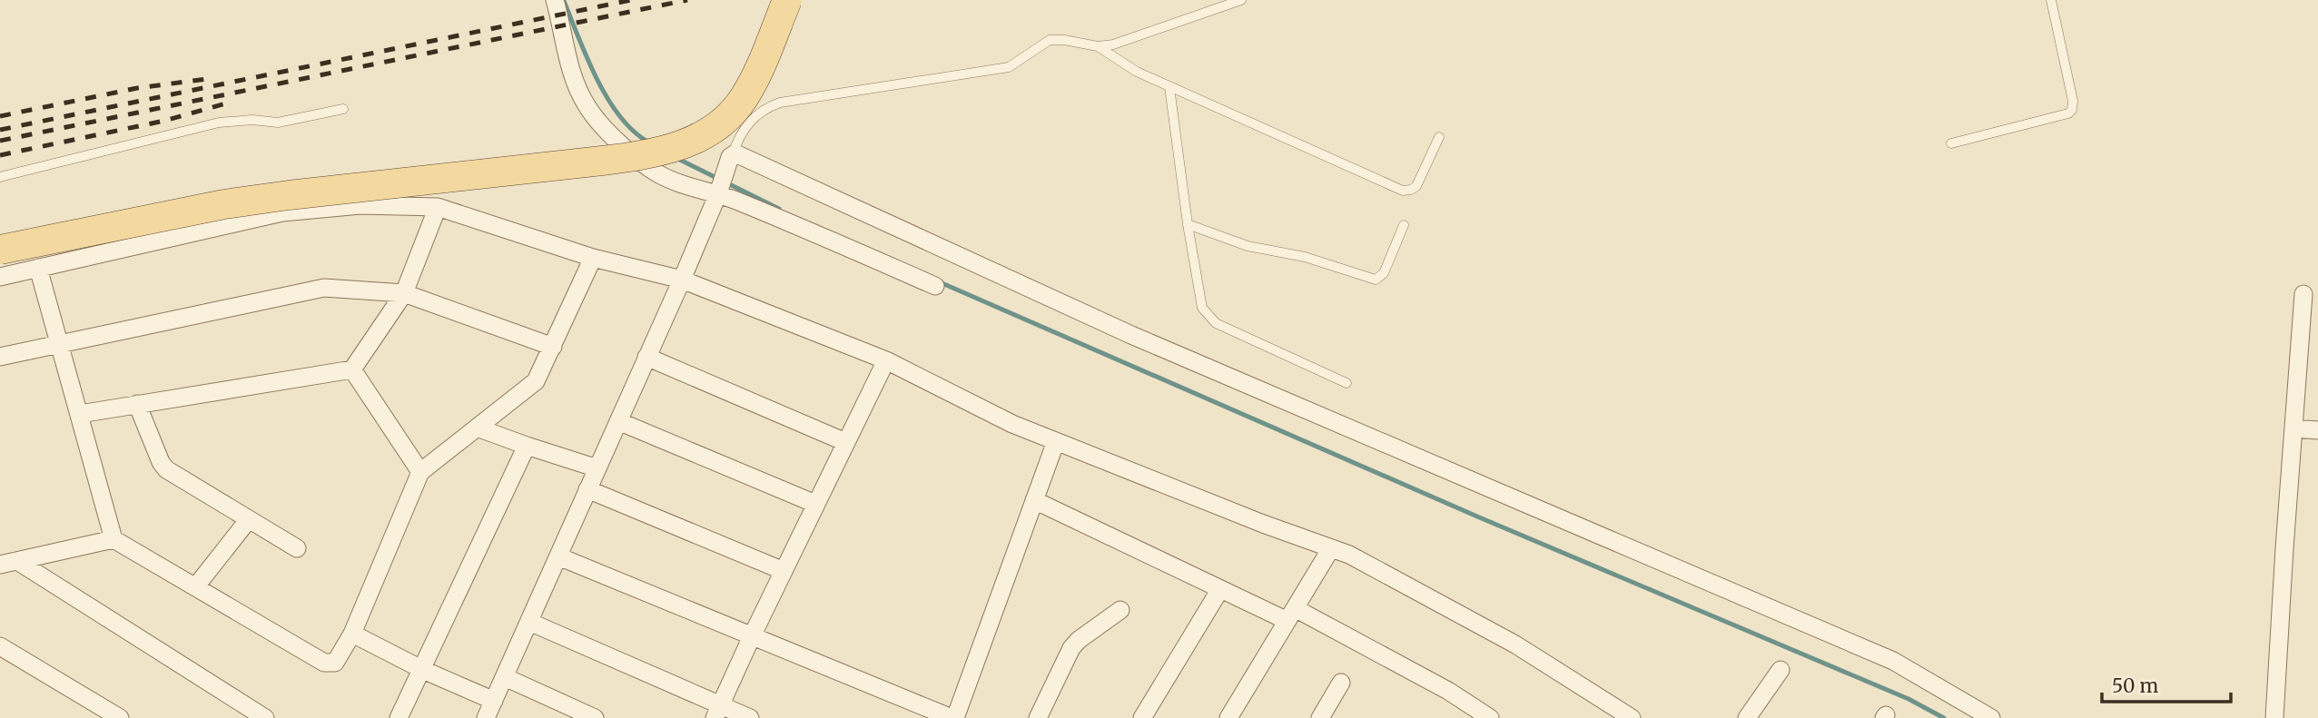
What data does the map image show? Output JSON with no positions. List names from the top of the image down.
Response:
{
  "scale_bar": "50 m"
}
